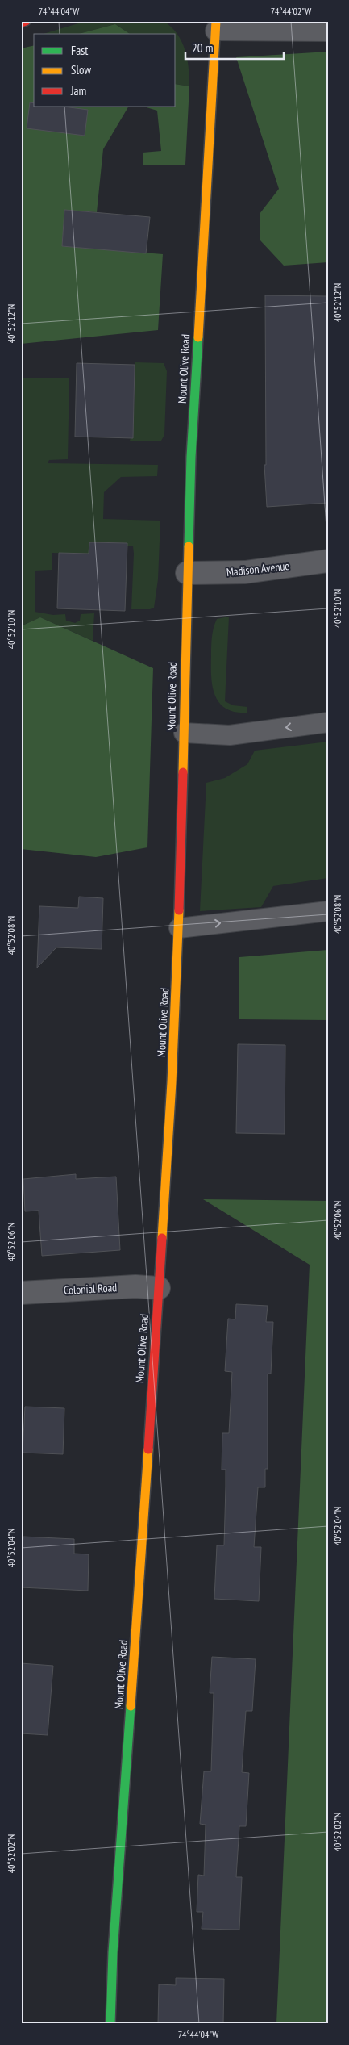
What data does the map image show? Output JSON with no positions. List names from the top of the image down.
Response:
{
  "streets": {
    "main road": ["Mount Olive Road"],
    "street": ["Madison Avenue", "Colonial Road"]
  },
  "crossings": [
    ["Mount Olive Road", "Madison Avenue"],
    ["Mount Olive Road", "Colonial Road"]
  ],
  "legend": ["Fast", "Slow", "Jam"],
  "scale_bar": "20 m",
  "coordinates": [
    "74°44'04\"W",
    "74°44'02\"W",
    "40°52'12\"N",
    "40°52'10\"N",
    "40°52'08\"N",
    "40°52'06\"N",
    "40°52'04\"N",
    "40°52'02\"N"
  ]
}
